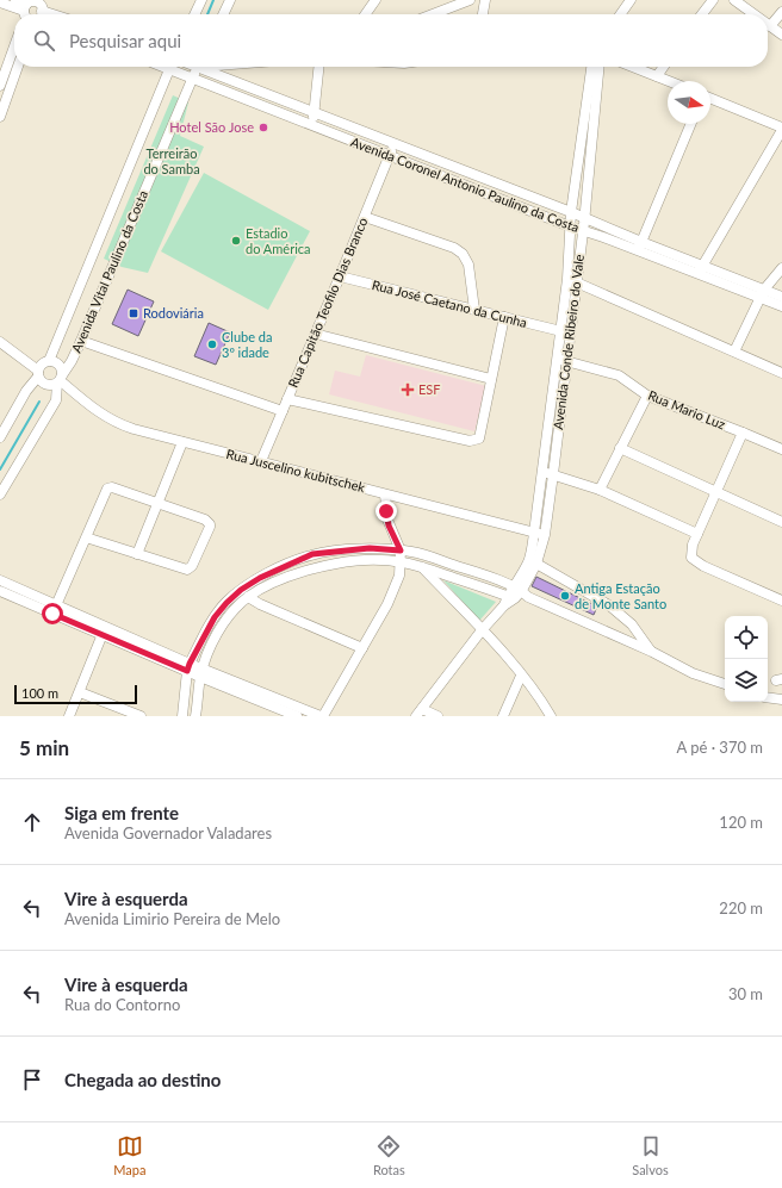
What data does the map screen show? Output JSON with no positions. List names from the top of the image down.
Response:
{
  "streets": {
    "street": [
      "Avenida Coronel Antonio Paulino da Costa",
      "Avenida Vital Paulino da Costa",
      "Rua Capitão Teofilo Dias Branco",
      "Rua José Caetano da Cunha",
      "Avenida Conde Ribeiro do Vale",
      "Rua Mario Luz",
      "Rua Juscelino kubitschek"
    ]
  },
  "crossings": [
    ["Avenida Coronel Antonio Paulino da Costa", "Avenida Vital Paulino da Costa"],
    ["Avenida Coronel Antonio Paulino da Costa", "Rua Capitão Teofilo Dias Branco"],
    ["Avenida Coronel Antonio Paulino da Costa", "Avenida Conde Ribeiro do Vale"],
    ["Avenida Vital Paulino da Costa", "Rua Juscelino kubitschek"],
    ["Rua Capitão Teofilo Dias Branco", "Rua José Caetano da Cunha"],
    ["Rua Capitão Teofilo Dias Branco", "Rua Juscelino kubitschek"],
    ["Rua José Caetano da Cunha", "Avenida Conde Ribeiro do Vale"],
    ["Avenida Conde Ribeiro do Vale", "Rua Mario Luz"],
    ["Avenida Conde Ribeiro do Vale", "Rua Juscelino kubitschek"]
  ],
  "parks": ["Terreirão do Samba"],
  "places": {
    "other": [
      "Hotel São Jose",
      "Estadio do América",
      "Clube da 3º idade",
      "Antiga Estação de Monte Santo"
    ],
    "transit": ["Rodoviária"],
    "health": ["ESF"]
  },
  "scale_bar": "100 m",
  "north": "right",
  "page": {
    "search": "Pesquisar aqui",
    "scale": "100 m",
    "heading": ["5 min", "A pé · 370 m"],
    "list": [
      ["Siga em frente", "Avenida Governador Valadares", "120 m"],
      ["Vire à esquerda", "Avenida Limirio Pereira de Melo", "220 m"],
      ["Vire à esquerda", "Rua do Contorno", "30 m"],
      "Chegada ao destino"
    ],
    "nav": ["Mapa", "Rotas", "Salvos"]
  }
}
